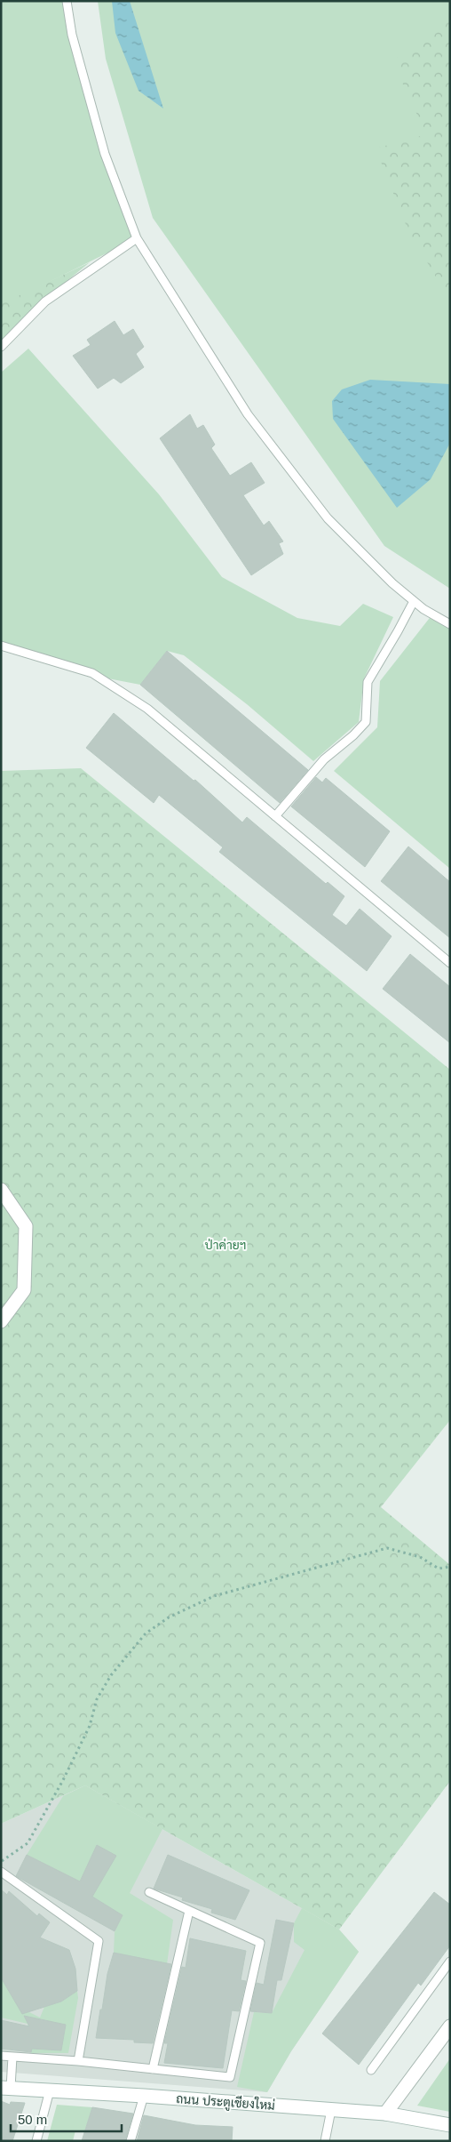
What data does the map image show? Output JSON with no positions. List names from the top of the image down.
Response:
{
  "streets": {
    "main road": ["ถนน ประตูเชียงใหม่"]
  },
  "parks": ["ป่าค่ายฯ"],
  "scale_bar": "50 m"
}
